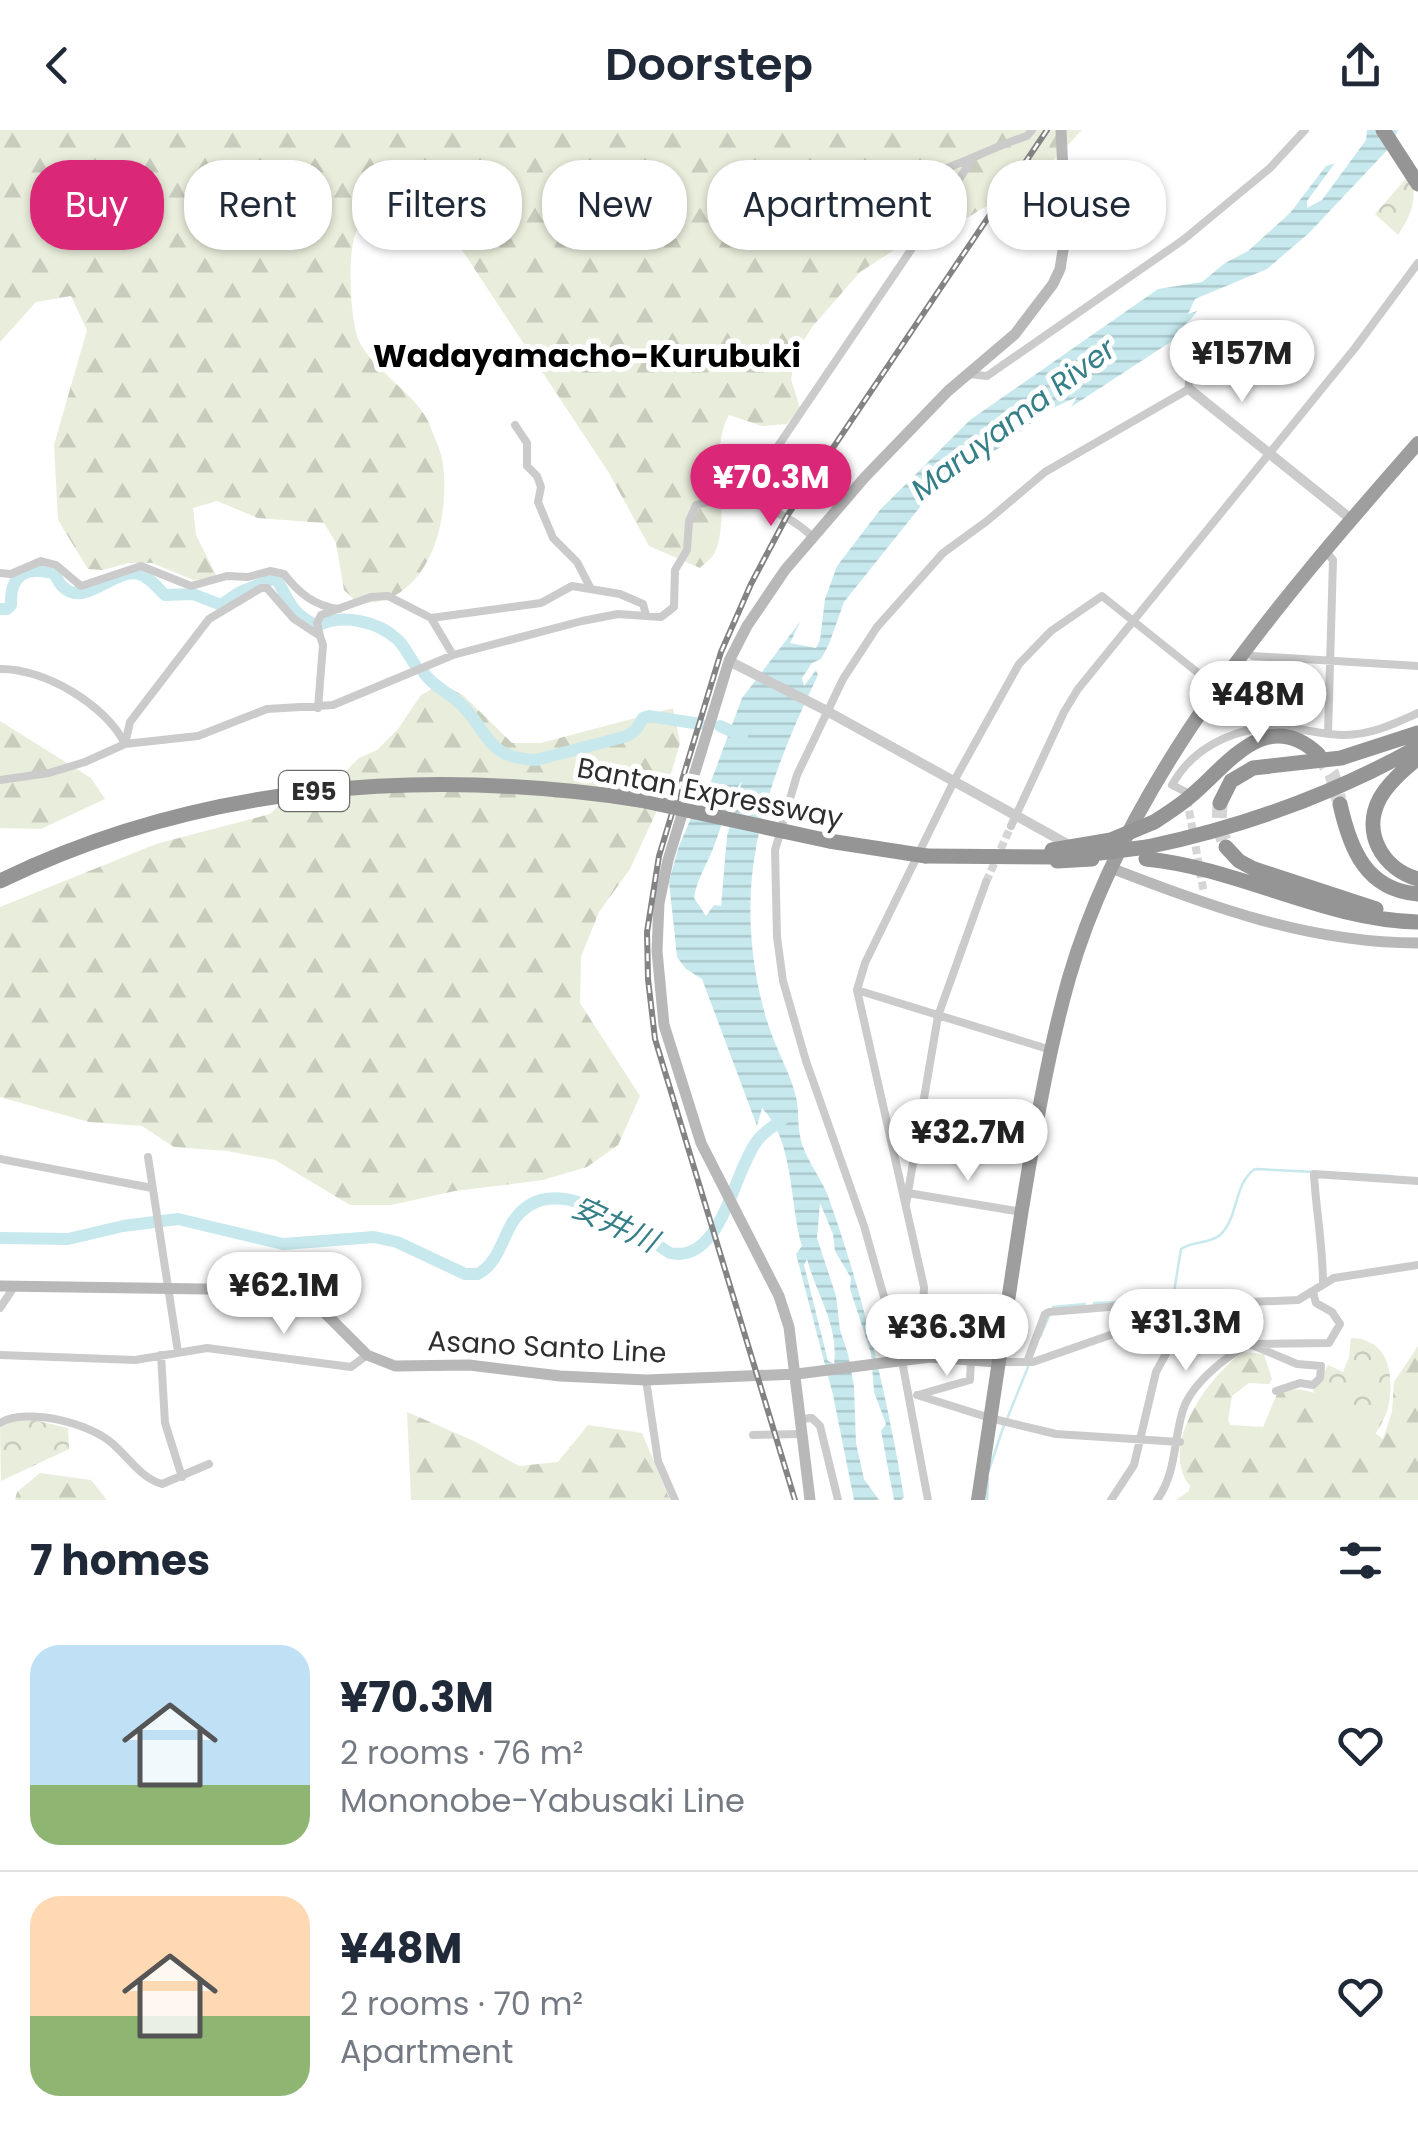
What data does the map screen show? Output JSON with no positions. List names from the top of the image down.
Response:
{
  "streets": {
    "highway": ["E95", "Bantan Expressway"],
    "main road": ["Asano Santo Line"]
  },
  "districts": ["Wadayamacho-Kurubuki"],
  "water": ["Maruyama River", "安井川"],
  "page": {
    "header": "Doorstep",
    "chip": [
      "Buy",
      "Rent",
      "Filters",
      "New",
      "Apartment",
      "House"
    ],
    "price": [
      "¥157M",
      "¥70.3M",
      "¥48M",
      "¥32.7M",
      "¥62.1M",
      "¥31.3M",
      "¥36.3M"
    ],
    "heading": "7 homes",
    "list": [
      {
        "name": "¥70.3M",
        "note": "2 rooms · 76 m² · Mononobe-Yabusaki Line"
      },
      {
        "name": "¥48M",
        "note": "2 rooms · 70 m² · Apartment"
      }
    ]
  }
}
